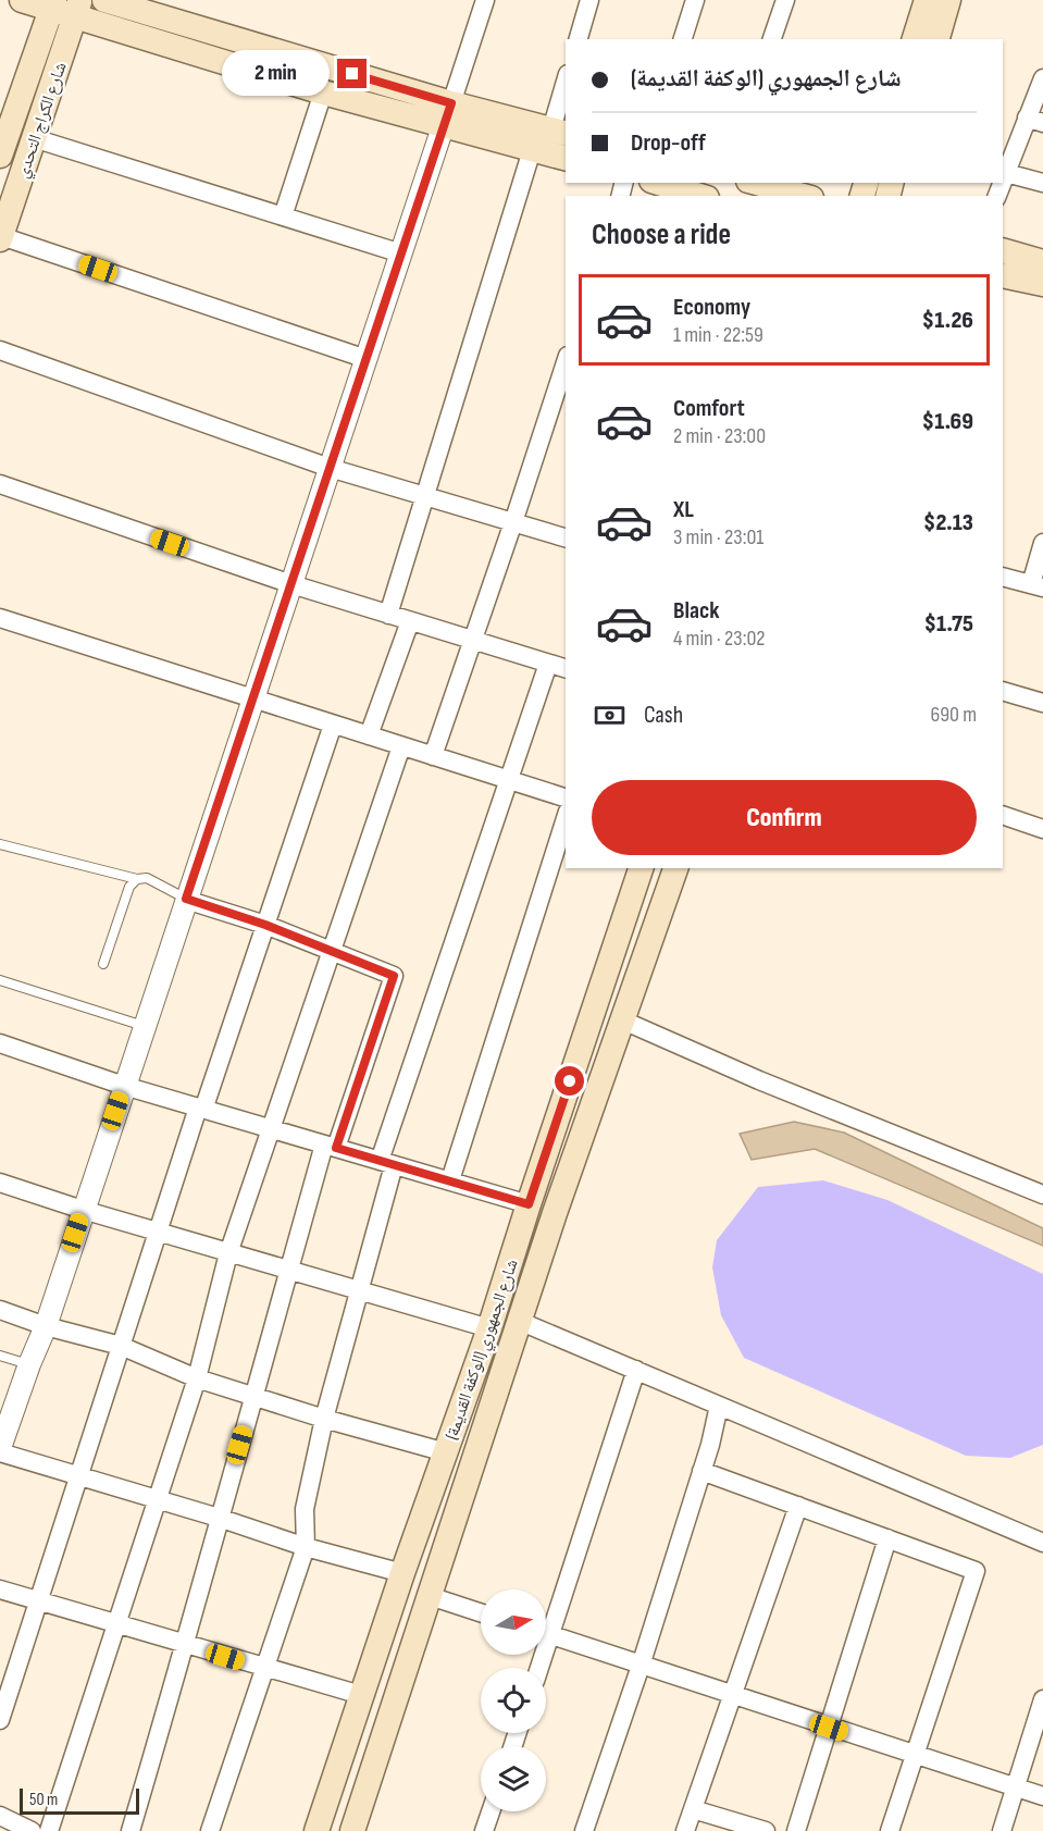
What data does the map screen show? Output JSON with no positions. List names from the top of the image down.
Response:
{
  "streets": {
    "main road": ["شارع الكراج التحدي", "شارع الجمهوري (الوكفة القديمة)"]
  },
  "scale_bar": "50 m",
  "north": "right",
  "page": {
    "banner": ["شارع الجمهوري (الوكفة القديمة)", "Drop-off"],
    "bubble": "2 min",
    "heading": "Choose a ride",
    "list": [
      {
        "name": "Economy",
        "note": "1 min · 22:59",
        "value": "$1.26"
      },
      {
        "name": "Comfort",
        "note": "2 min · 23:00",
        "value": "$1.69"
      },
      {
        "name": "XL",
        "note": "3 min · 23:01",
        "value": "$2.13"
      },
      {
        "name": "Black",
        "note": "4 min · 23:02",
        "value": "$1.75"
      }
    ],
    "pay": ["Cash", "690 m"],
    "buttons": "Confirm",
    "scale": "50 m"
  }
}
